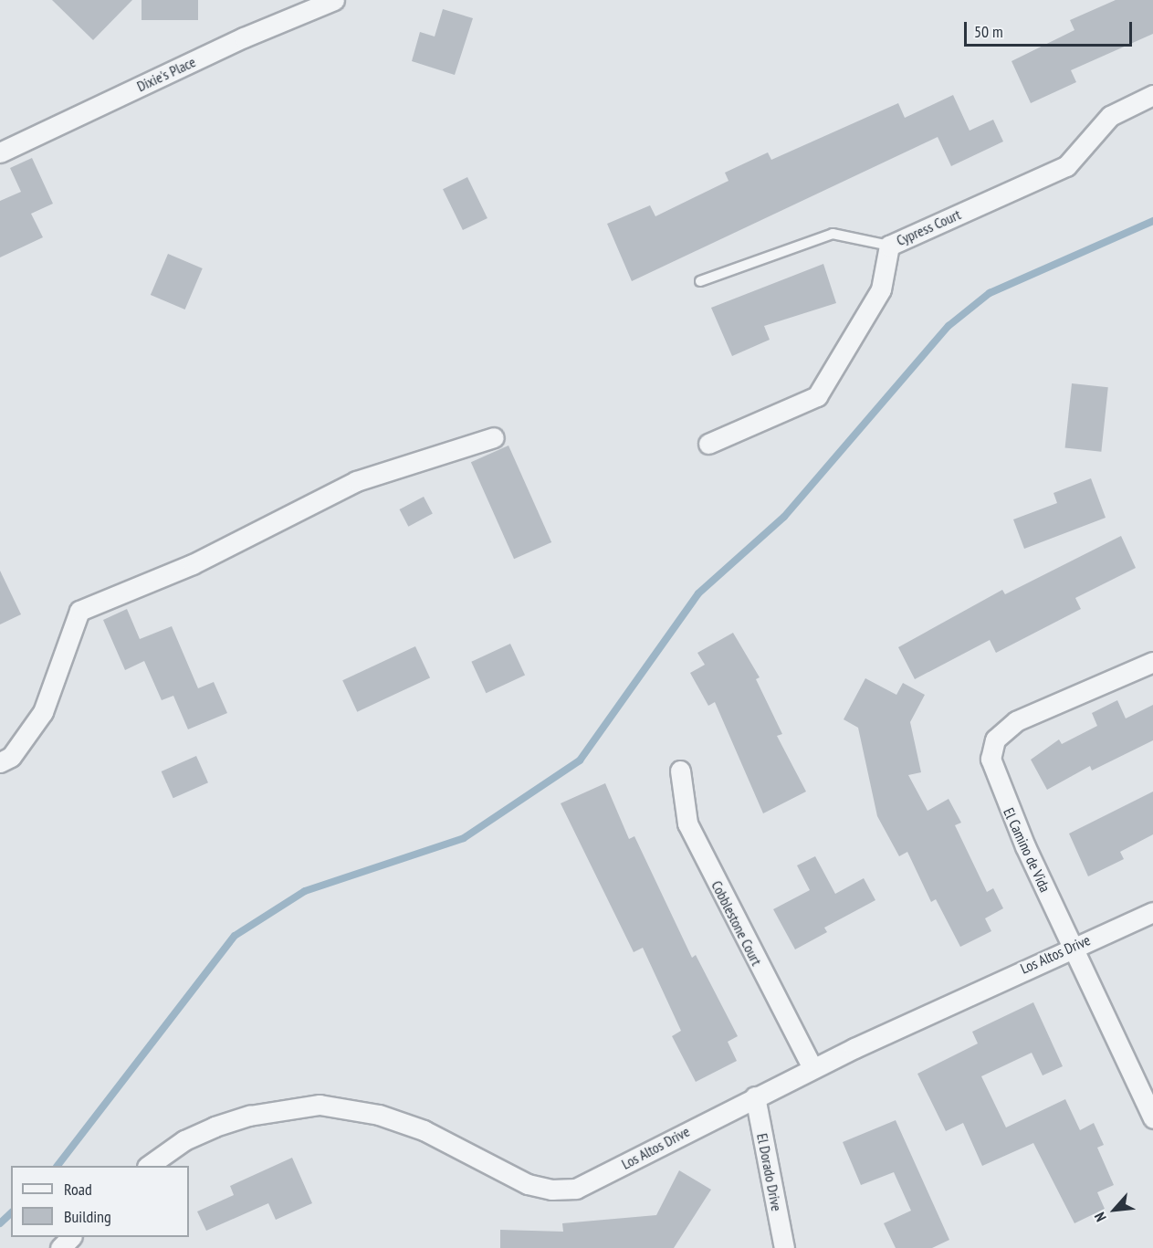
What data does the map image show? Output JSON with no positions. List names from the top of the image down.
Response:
{
  "streets": {
    "street": [
      "Dixie's Place",
      "Cypress Court",
      "El Camino de Vida",
      "Cobblestone Court",
      "Los Altos Drive",
      "El Dorado Drive"
    ]
  },
  "crossings": [
    ["El Camino de Vida", "Los Altos Drive"],
    ["Cobblestone Court", "Los Altos Drive"],
    ["Los Altos Drive", "El Dorado Drive"]
  ],
  "legend": ["Road", "Building"],
  "scale_bar": "50 m",
  "north": "bottom left"
}
